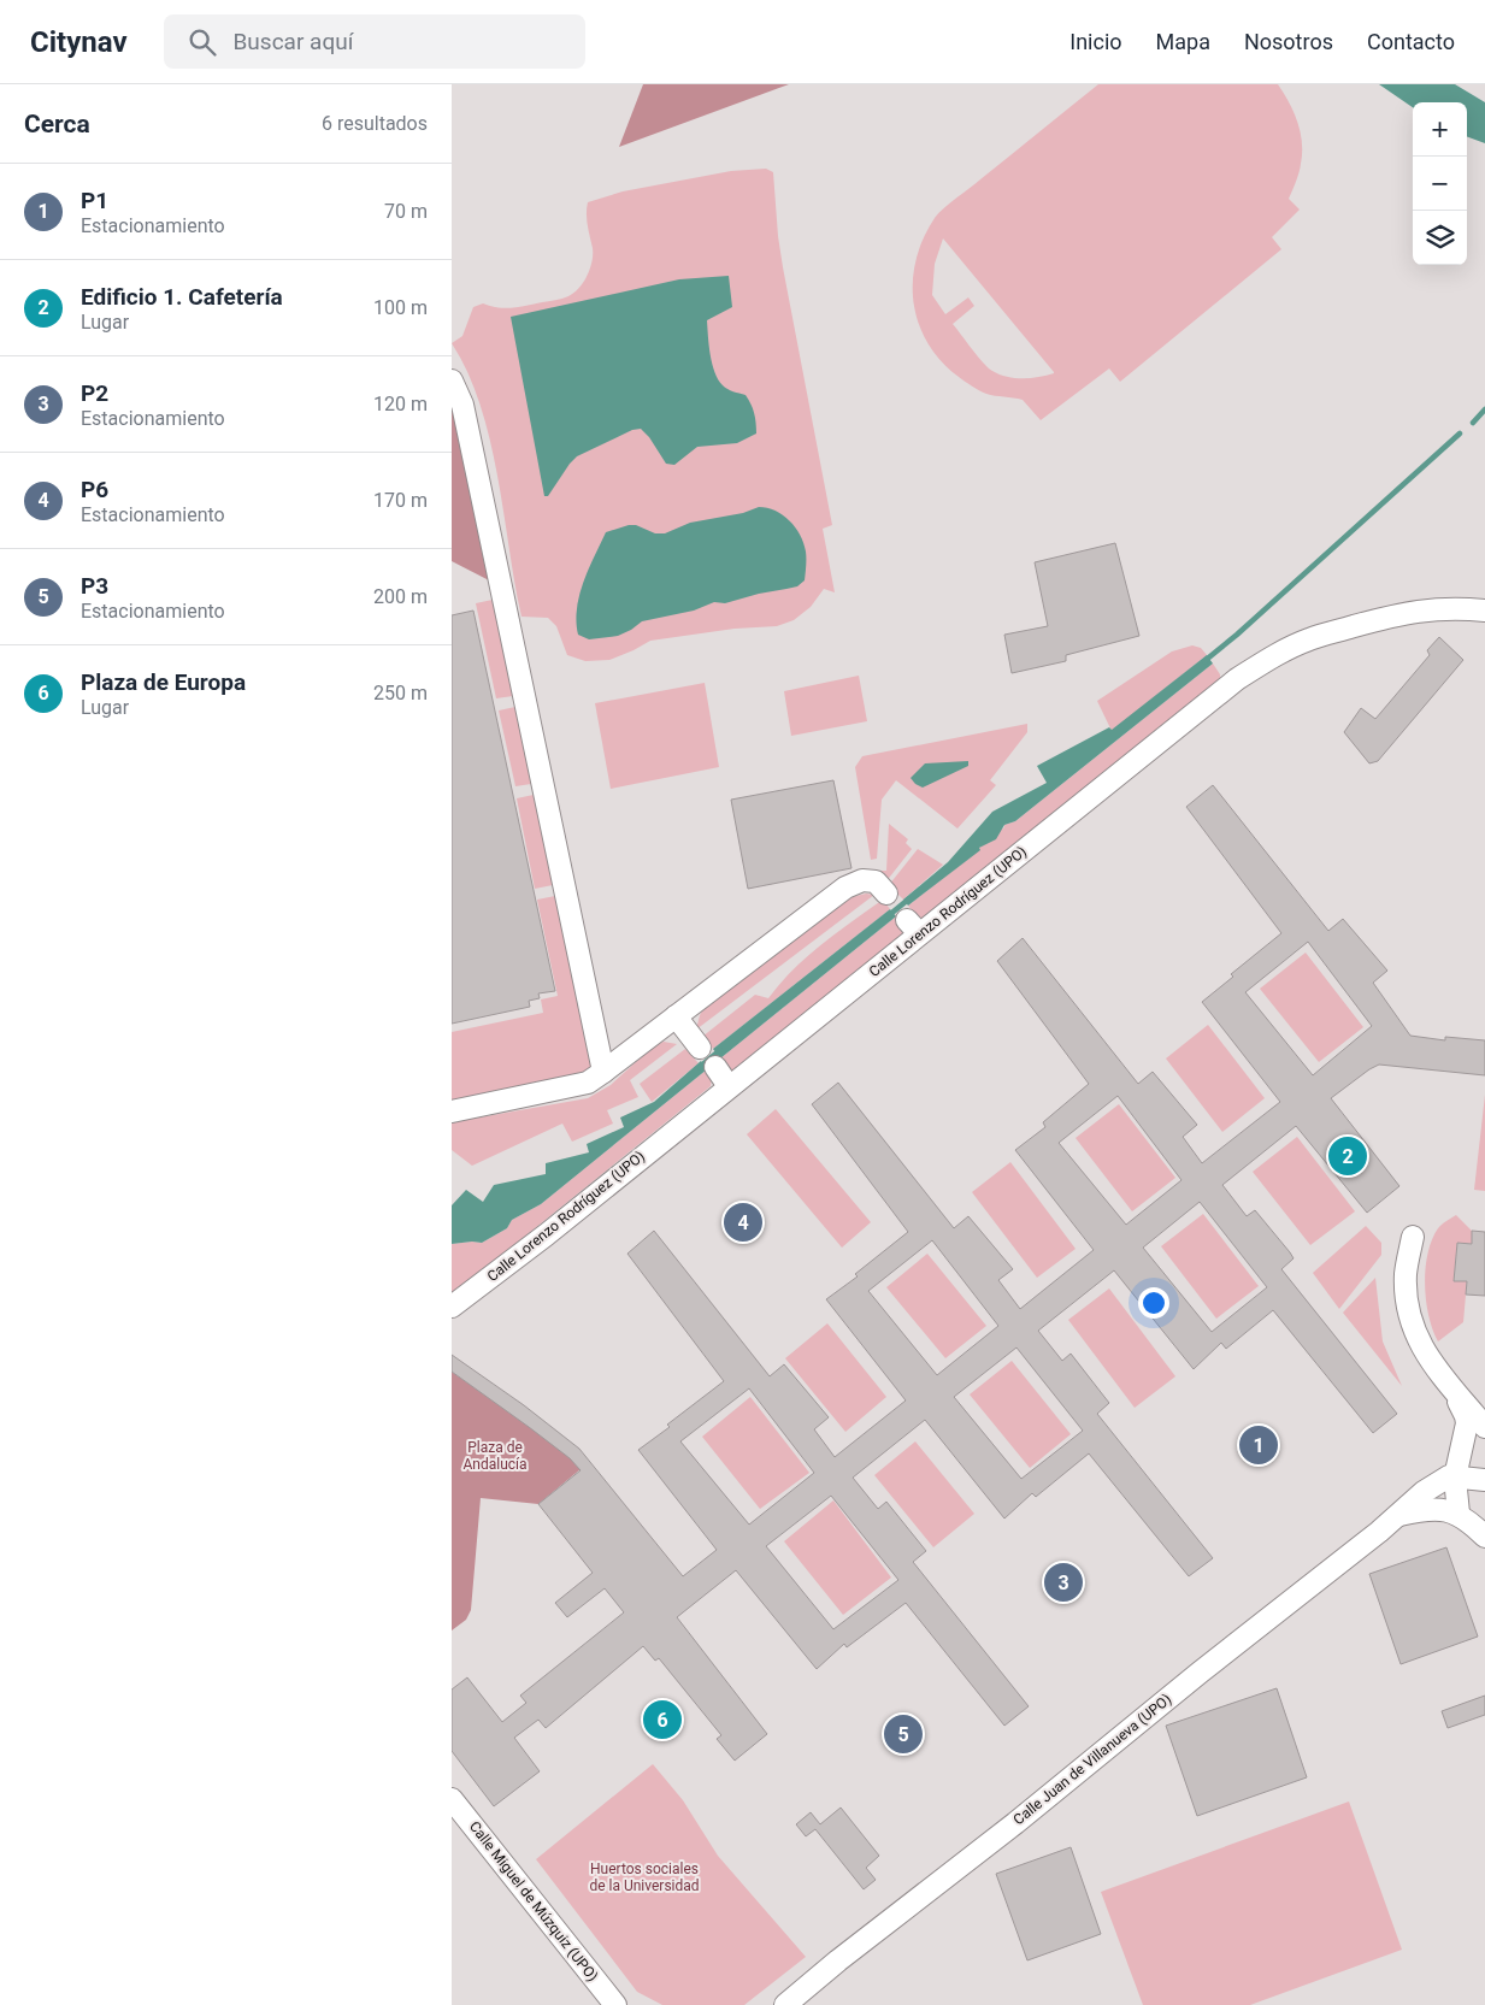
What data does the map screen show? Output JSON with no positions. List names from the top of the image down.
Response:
{
  "streets": {
    "street": ["Calle Lorenzo Rodríguez (UPO)", "Calle Juan de Villanueva (UPO)", "Calle Miguel de Múzquiz (UPO)"]
  },
  "parks": ["Plaza de Andalucía", "Huertos sociales de la Universidad"],
  "page": {
    "header": "Citynav",
    "search": "Buscar aquí",
    "nav": [
      "Inicio",
      "Mapa",
      "Nosotros",
      "Contacto"
    ],
    "heading": ["Cerca", "6 resultados"],
    "map_buttons": ["+", "−"],
    "list": [
      {
        "mark": "1",
        "name": "P1",
        "note": "Estacionamiento",
        "value": "70 m"
      },
      {
        "mark": "2",
        "name": "Edificio 1. Cafetería",
        "note": "Lugar",
        "value": "100 m"
      },
      {
        "mark": "3",
        "name": "P2",
        "note": "Estacionamiento",
        "value": "120 m"
      },
      {
        "mark": "4",
        "name": "P6",
        "note": "Estacionamiento",
        "value": "170 m"
      },
      {
        "mark": "5",
        "name": "P3",
        "note": "Estacionamiento",
        "value": "200 m"
      },
      {
        "mark": "6",
        "name": "Plaza de Europa",
        "note": "Lugar",
        "value": "250 m"
      }
    ],
    "pins": [
      "2",
      "4",
      "1",
      "3",
      "6",
      "5"
    ]
  }
}
